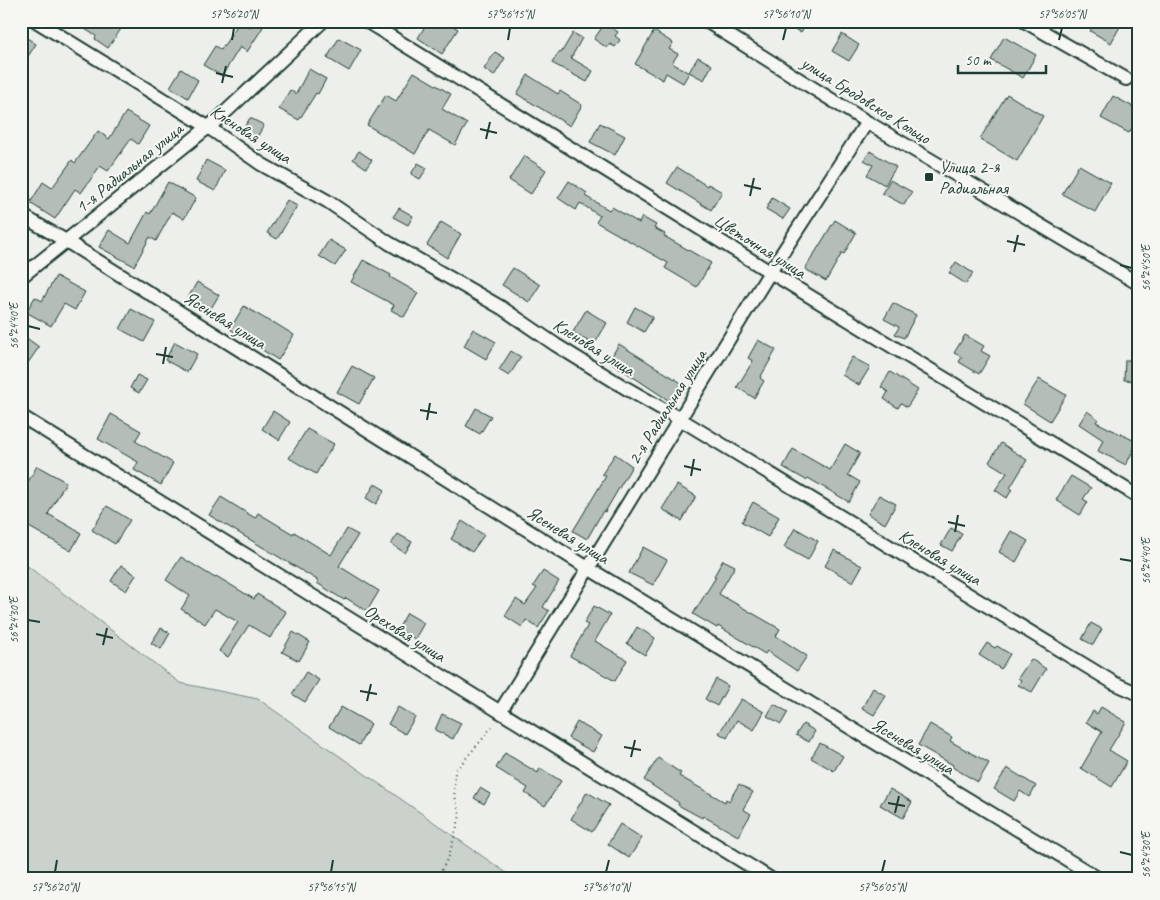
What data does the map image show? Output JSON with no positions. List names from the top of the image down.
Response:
{
  "streets": {
    "street": [
      "улица Бродовское Кольцо",
      "Кленовая улица",
      "1-я Радиальная улица",
      "Цветочная улица",
      "Ясеневая улица",
      "2-я Радиальная улица",
      "Ореховая улица"
    ]
  },
  "crossings": [
    ["улица Бродовское Кольцо", "2-я Радиальная улица"],
    ["Кленовая улица", "1-я Радиальная улица"],
    ["Кленовая улица", "2-я Радиальная улица"],
    ["1-я Радиальная улица", "Ясеневая улица"],
    ["Цветочная улица", "2-я Радиальная улица"],
    ["Ясеневая улица", "2-я Радиальная улица"],
    ["2-я Радиальная улица", "Ореховая улица"]
  ],
  "places": {
    "transit": ["Улица 2-я Радиальная"]
  },
  "scale_bar": "50 m",
  "coordinates": [
    "57°56'20\"N",
    "57°56'15\"N",
    "57°56'10\"N",
    "57°56'05\"N",
    "56°24'50\"E",
    "56°24'40\"E",
    "56°24'30\"E"
  ]
}
